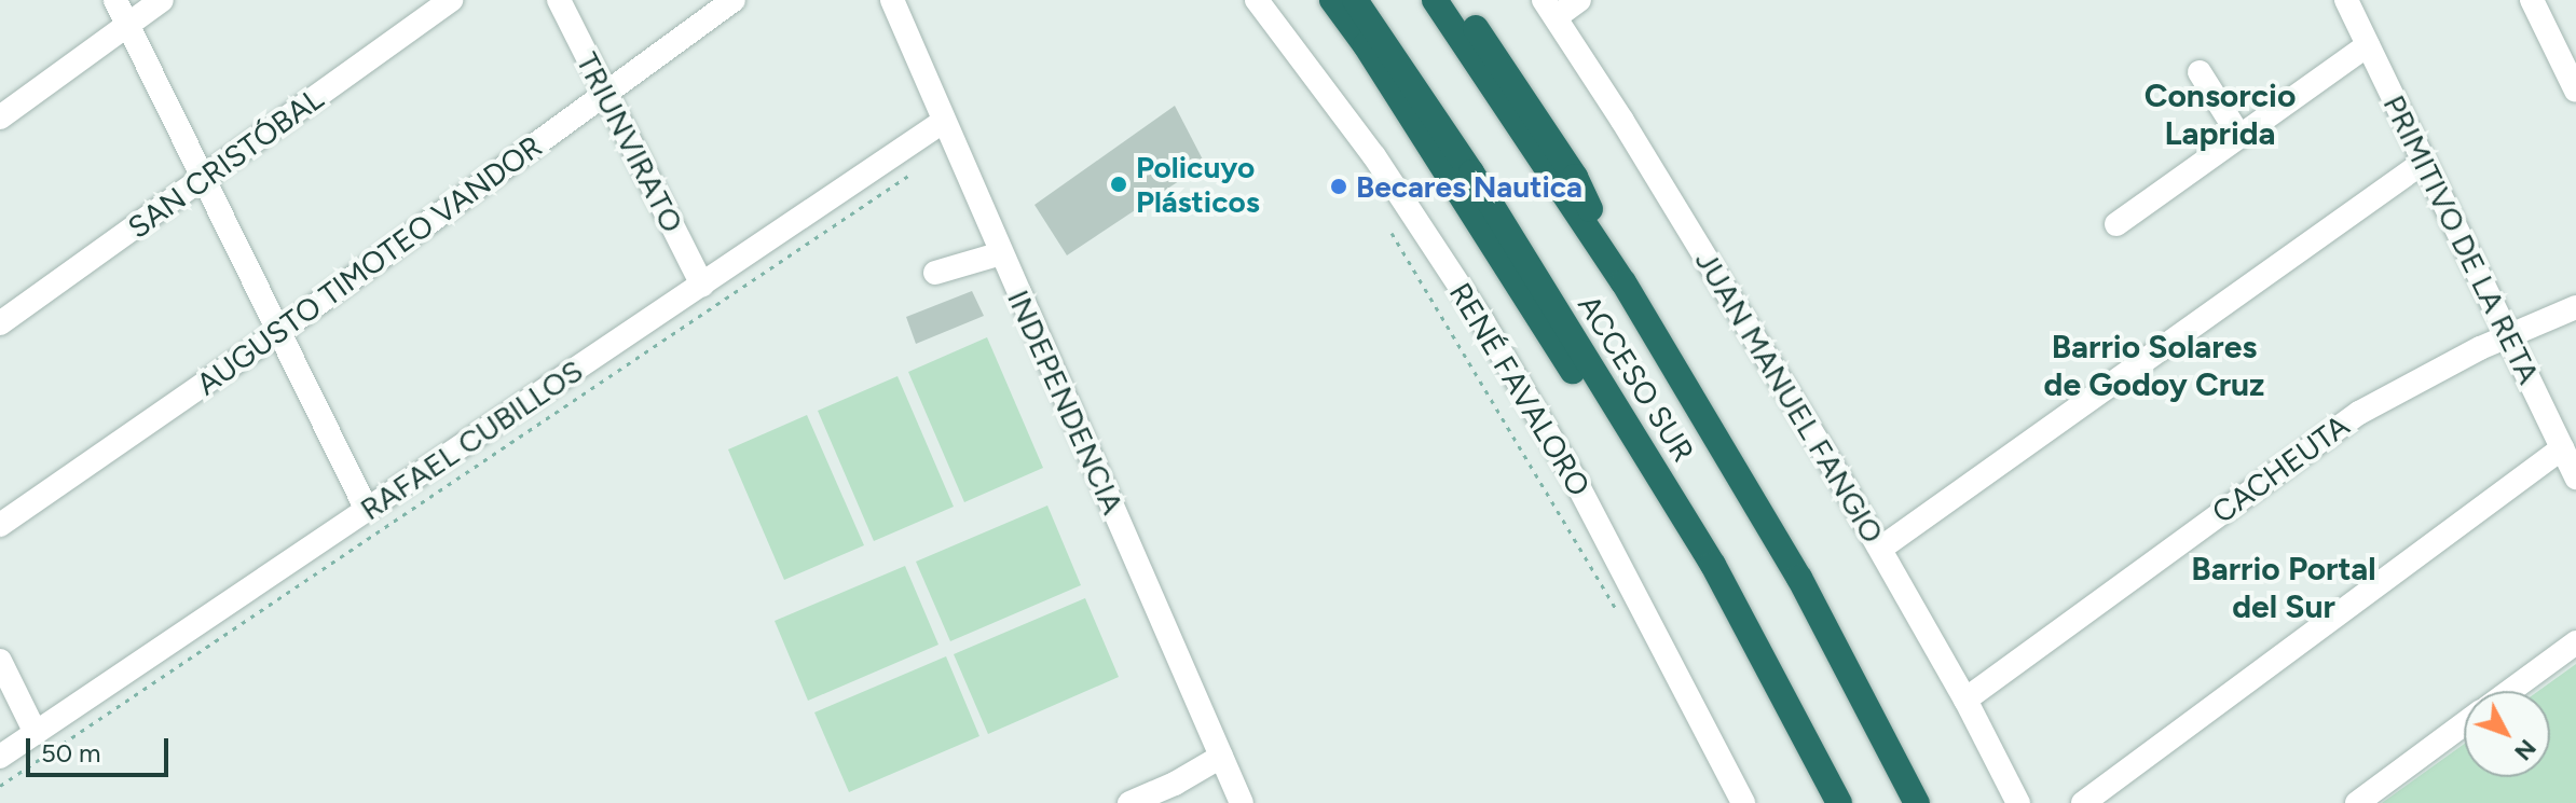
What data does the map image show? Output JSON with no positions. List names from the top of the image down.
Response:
{
  "streets": {
    "highway": ["ACCESO SUR"],
    "street": [
      "TRIUNVIRATO",
      "SAN CRISTÓBAL",
      "PRIMITIVO DE LA RETA",
      "AUGUSTO TIMOTEO VANDOR",
      "RENÉ FAVALORO",
      "JUAN MANUEL FANGIO",
      "INDEPENDENCIA",
      "RAFAEL CUBILLOS",
      "CACHEUTA"
    ]
  },
  "crossings": [
    ["TRIUNVIRATO", "AUGUSTO TIMOTEO VANDOR"],
    ["TRIUNVIRATO", "RAFAEL CUBILLOS"],
    ["PRIMITIVO DE LA RETA", "CACHEUTA"],
    ["JUAN MANUEL FANGIO", "CACHEUTA"],
    ["INDEPENDENCIA", "RAFAEL CUBILLOS"]
  ],
  "districts": ["Consorcio Laprida", "Barrio Solares de Godoy Cruz", "Barrio Portal del Sur"],
  "places": ["Policuyo Plásticos", "Becares Nautica"],
  "scale_bar": "50 m",
  "north": "bottom right"
}
